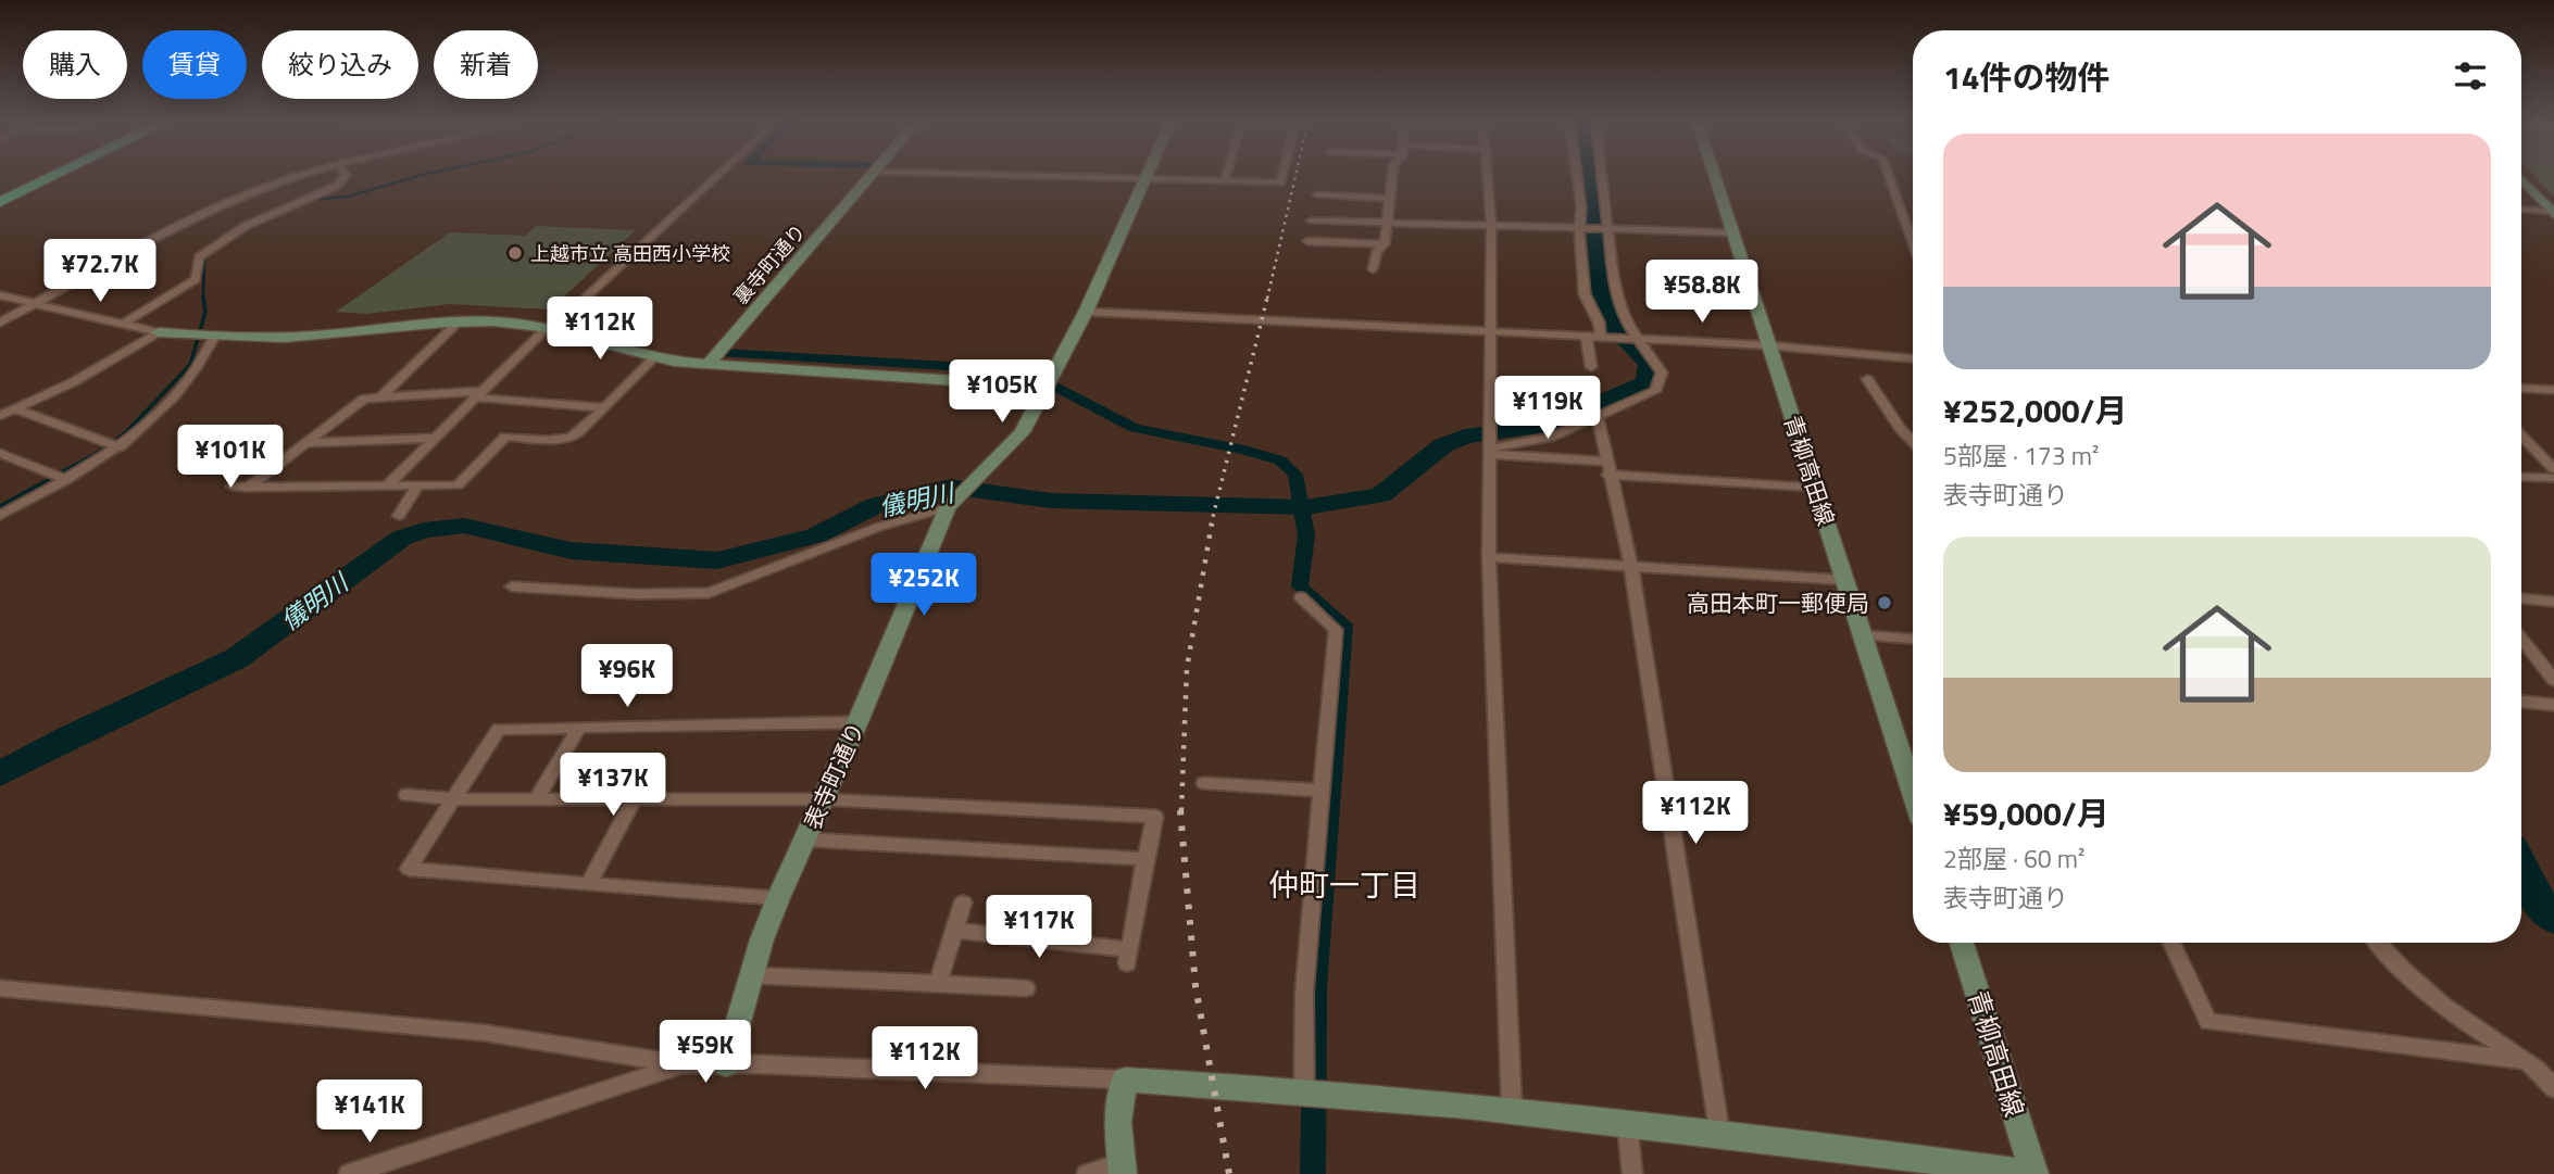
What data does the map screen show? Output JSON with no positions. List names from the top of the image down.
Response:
{
  "streets": {
    "street": ["裏寺町通り", "青柳高田線", "表寺町通り"]
  },
  "districts": ["仲町一丁目"],
  "water": ["儀明川"],
  "places": ["上越市立 高田西小学校", "高田本町一郵便局"],
  "page": {
    "chip": [
      "購入",
      "賃貸",
      "絞り込み",
      "新着"
    ],
    "heading": "14件の物件",
    "list": [
      {
        "name": "¥252,000/月",
        "note": "5部屋 · 173 m² · 表寺町通り"
      },
      {
        "name": "¥59,000/月",
        "note": "2部屋 · 60 m² · 表寺町通り"
      }
    ],
    "price": [
      "¥72.7K",
      "¥58.8K",
      "¥112K",
      "¥105K",
      "¥119K",
      "¥101K",
      "¥252K",
      "¥96K",
      "¥137K",
      "¥112K",
      "¥117K",
      "¥59K",
      "¥112K",
      "¥141K"
    ]
  }
}
